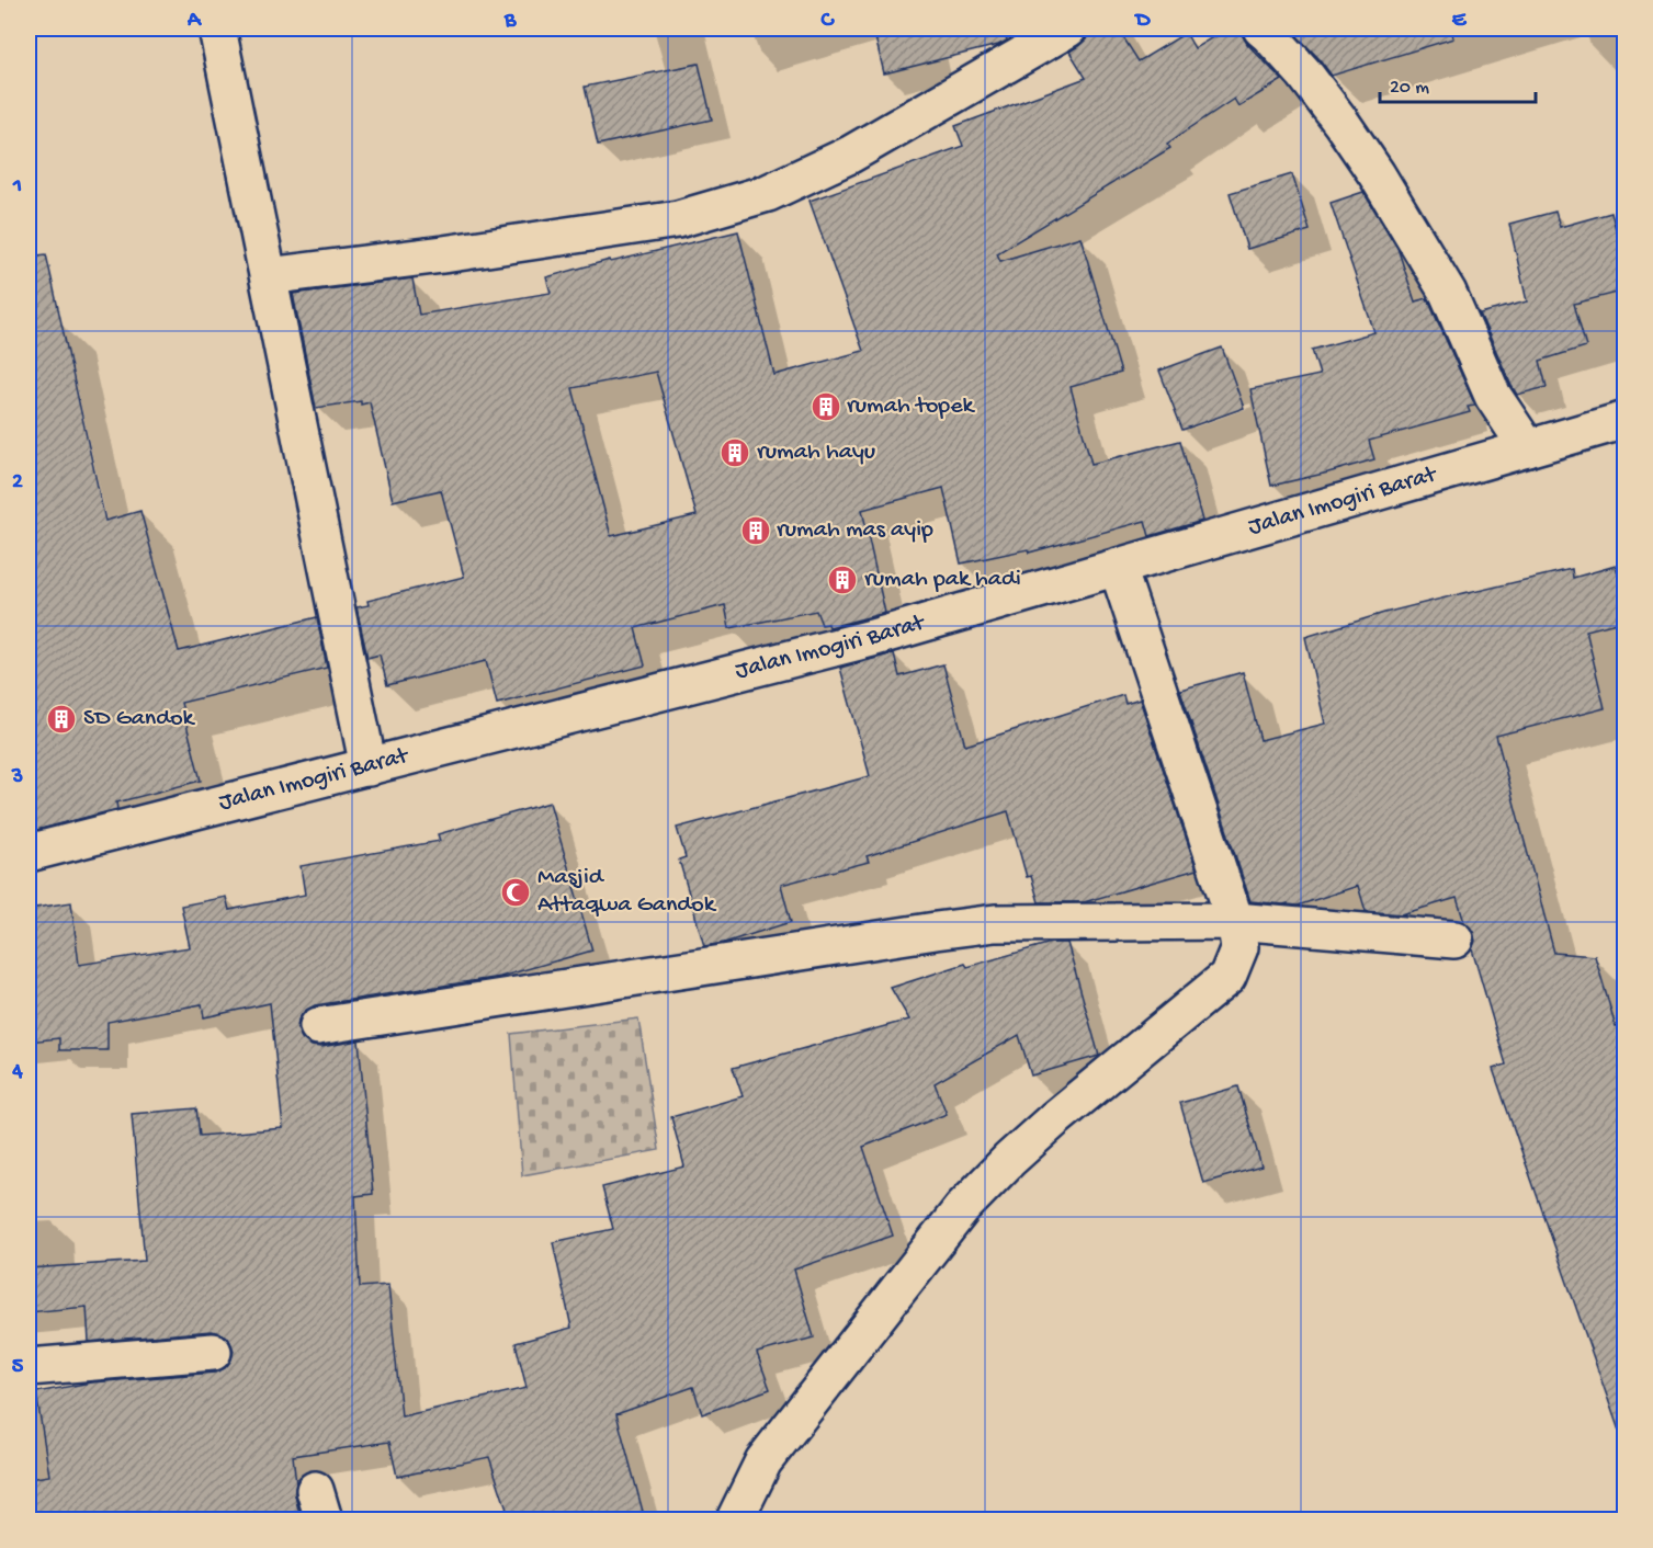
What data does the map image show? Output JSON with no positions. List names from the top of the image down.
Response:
{
  "streets": {
    "street": ["Jalan Imogiri Barat"]
  },
  "places": {
    "building": [
      "rumah topek",
      "rumah hayu",
      "rumah mas ayip",
      "rumah pak hadi",
      "SD Gandok"
    ],
    "mosque": ["Masjid Attaqwa Gandok"]
  },
  "scale_bar": "20 m",
  "grid": {
    "columns": [
      "A",
      "B",
      "C",
      "D",
      "E"
    ],
    "rows": [
      "1",
      "2",
      "3",
      "4",
      "5"
    ]
  }
}
